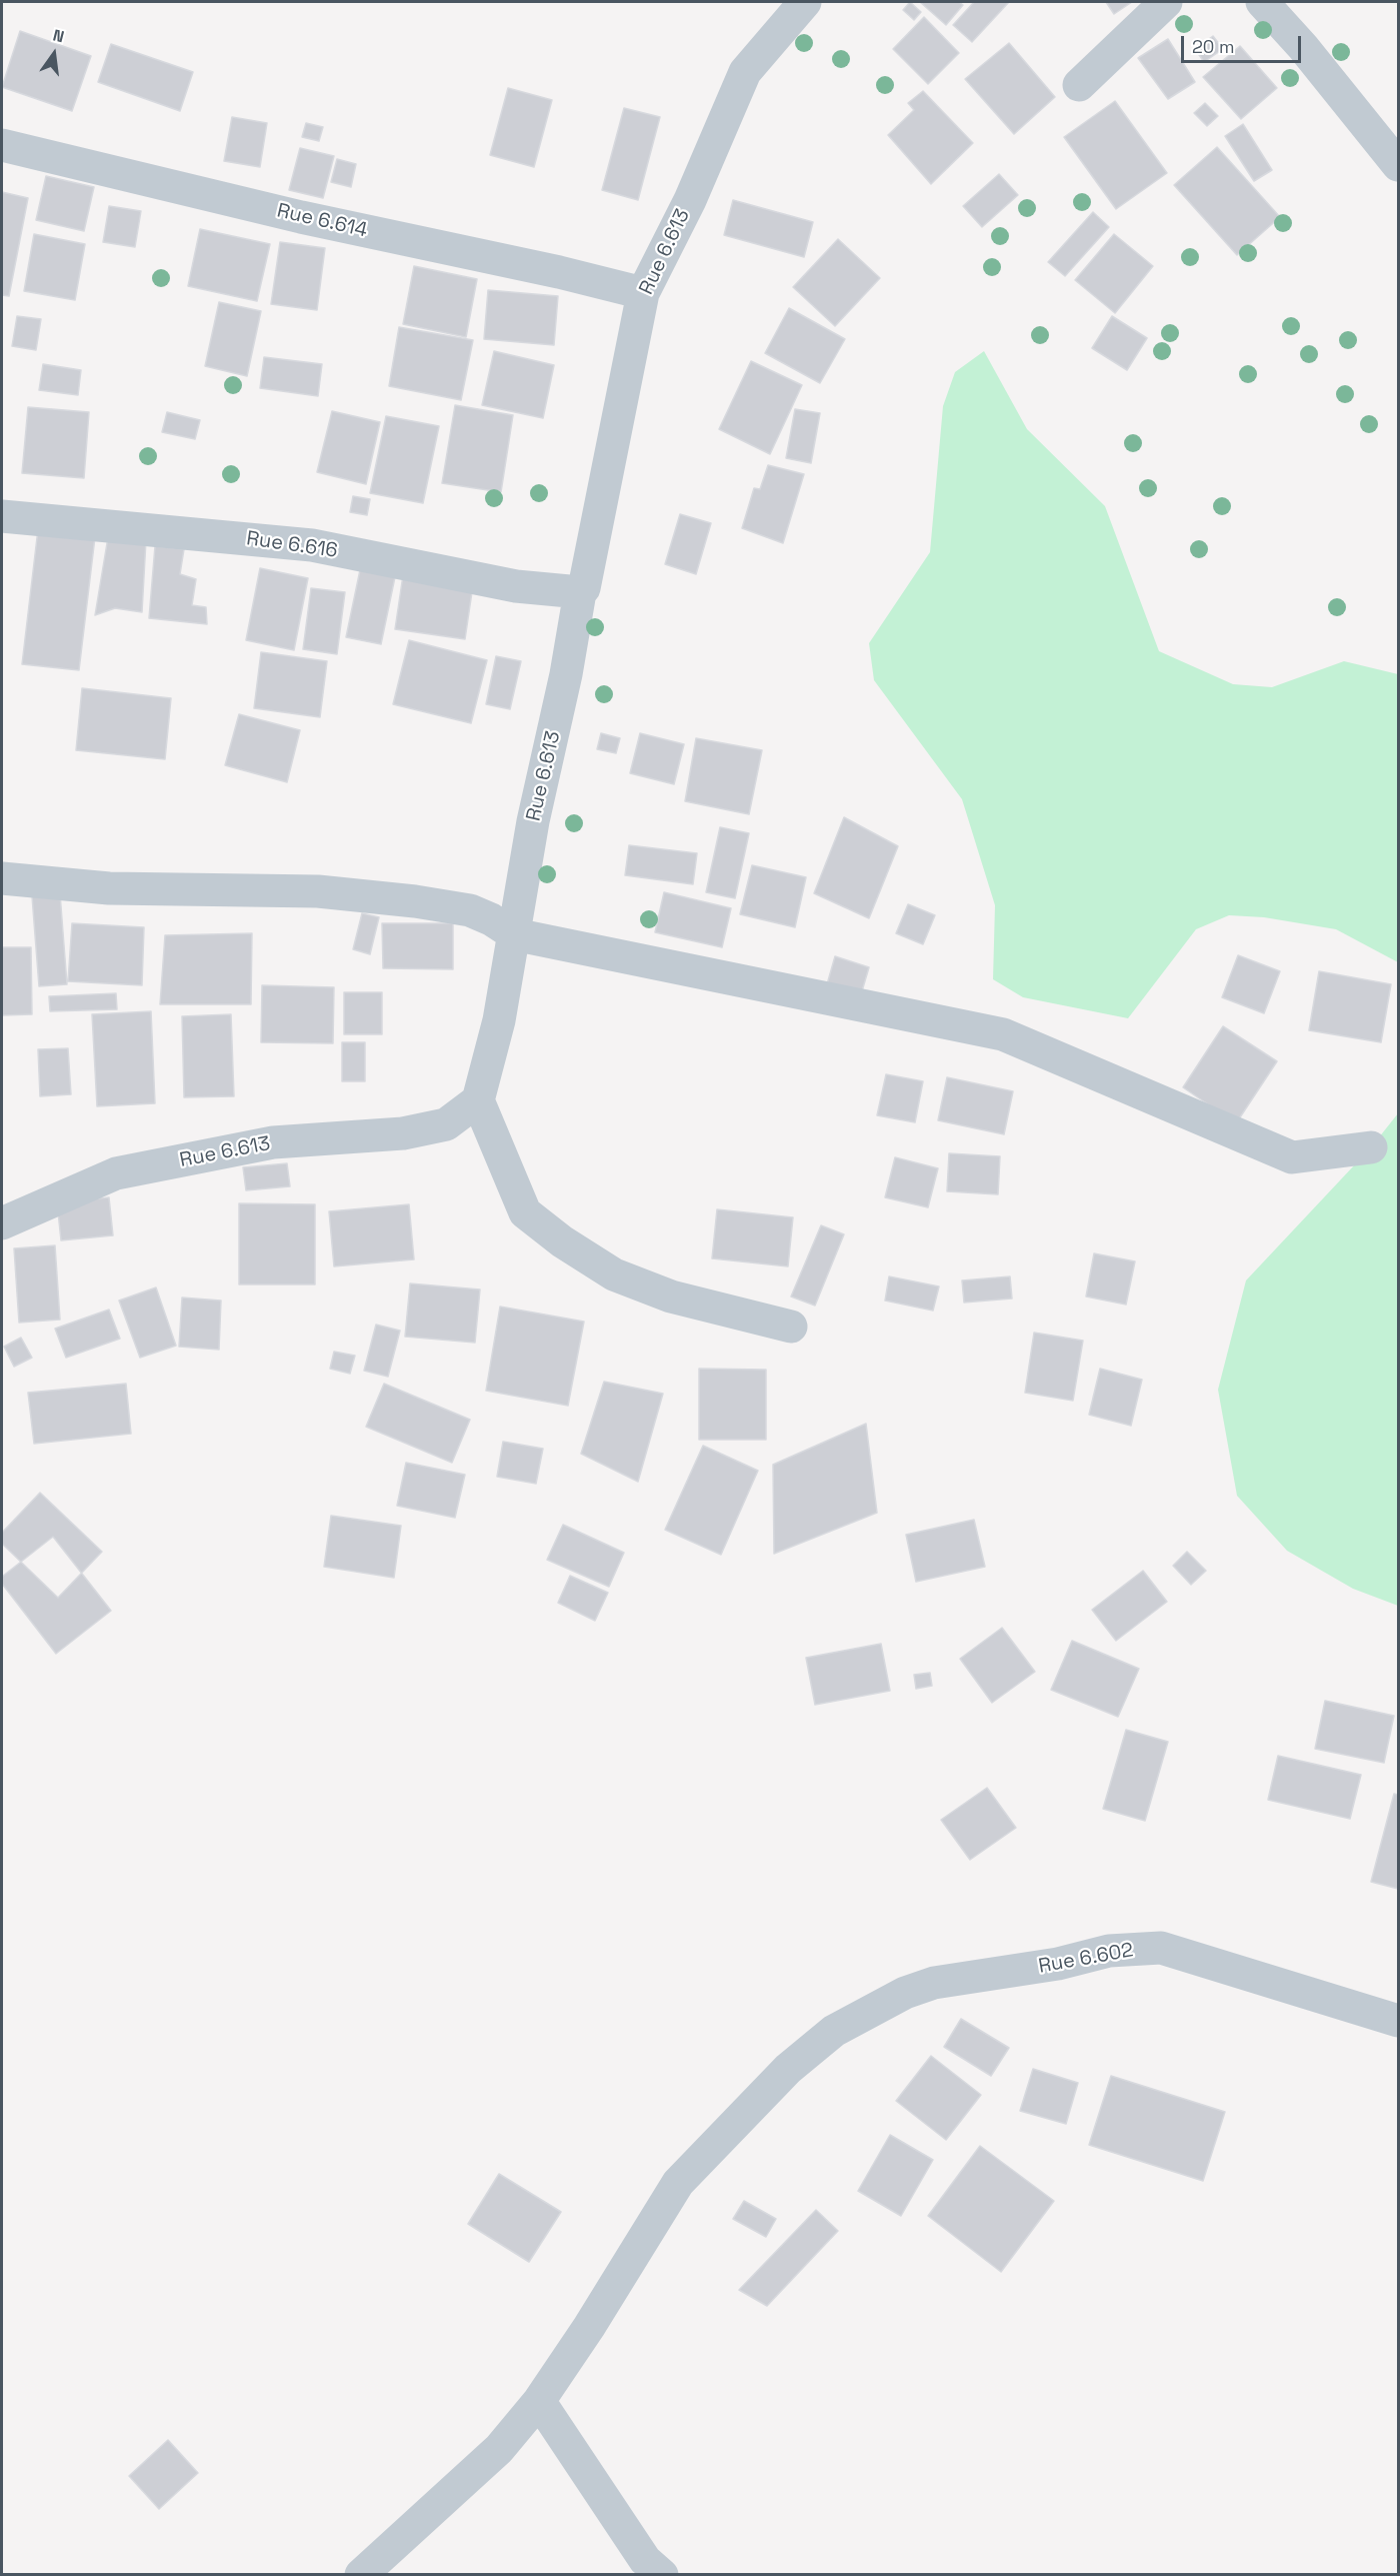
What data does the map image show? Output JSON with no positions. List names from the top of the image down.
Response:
{
  "streets": {
    "street": [
      "Rue 6.614",
      "Rue 6.613",
      "Rue 6.616",
      "Rue 6.602"
    ]
  },
  "crossings": [
    ["Rue 6.614", "Rue 6.613"],
    ["Rue 6.613", "Rue 6.616"]
  ],
  "scale_bar": "20 m",
  "north": "top"
}
